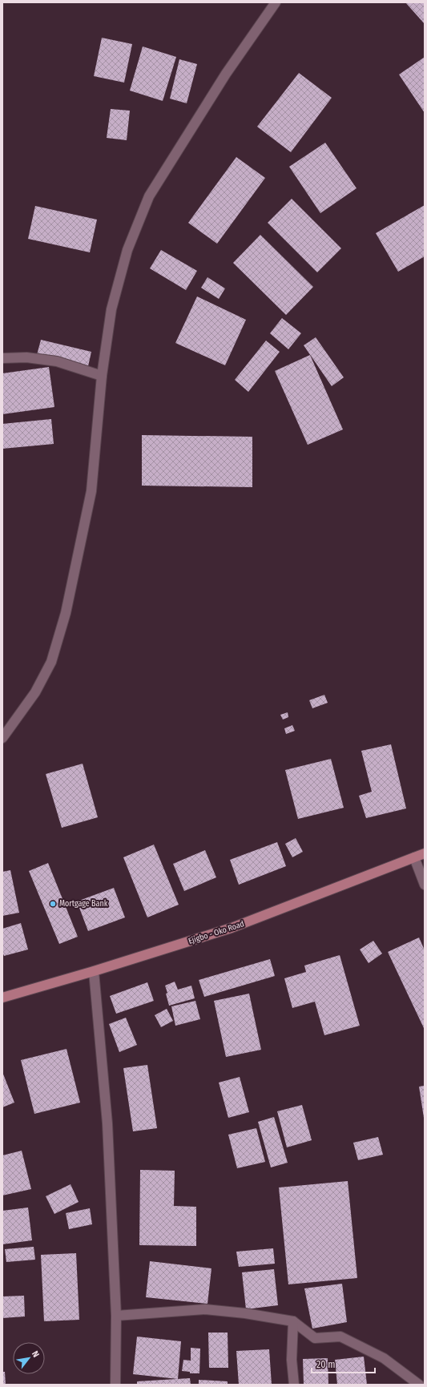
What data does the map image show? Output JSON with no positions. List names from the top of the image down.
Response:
{
  "streets": {
    "main road": ["Ejigbo - Oko Road"]
  },
  "places": ["Mortgage Bank"],
  "scale_bar": "20 m",
  "north": "top right"
}
